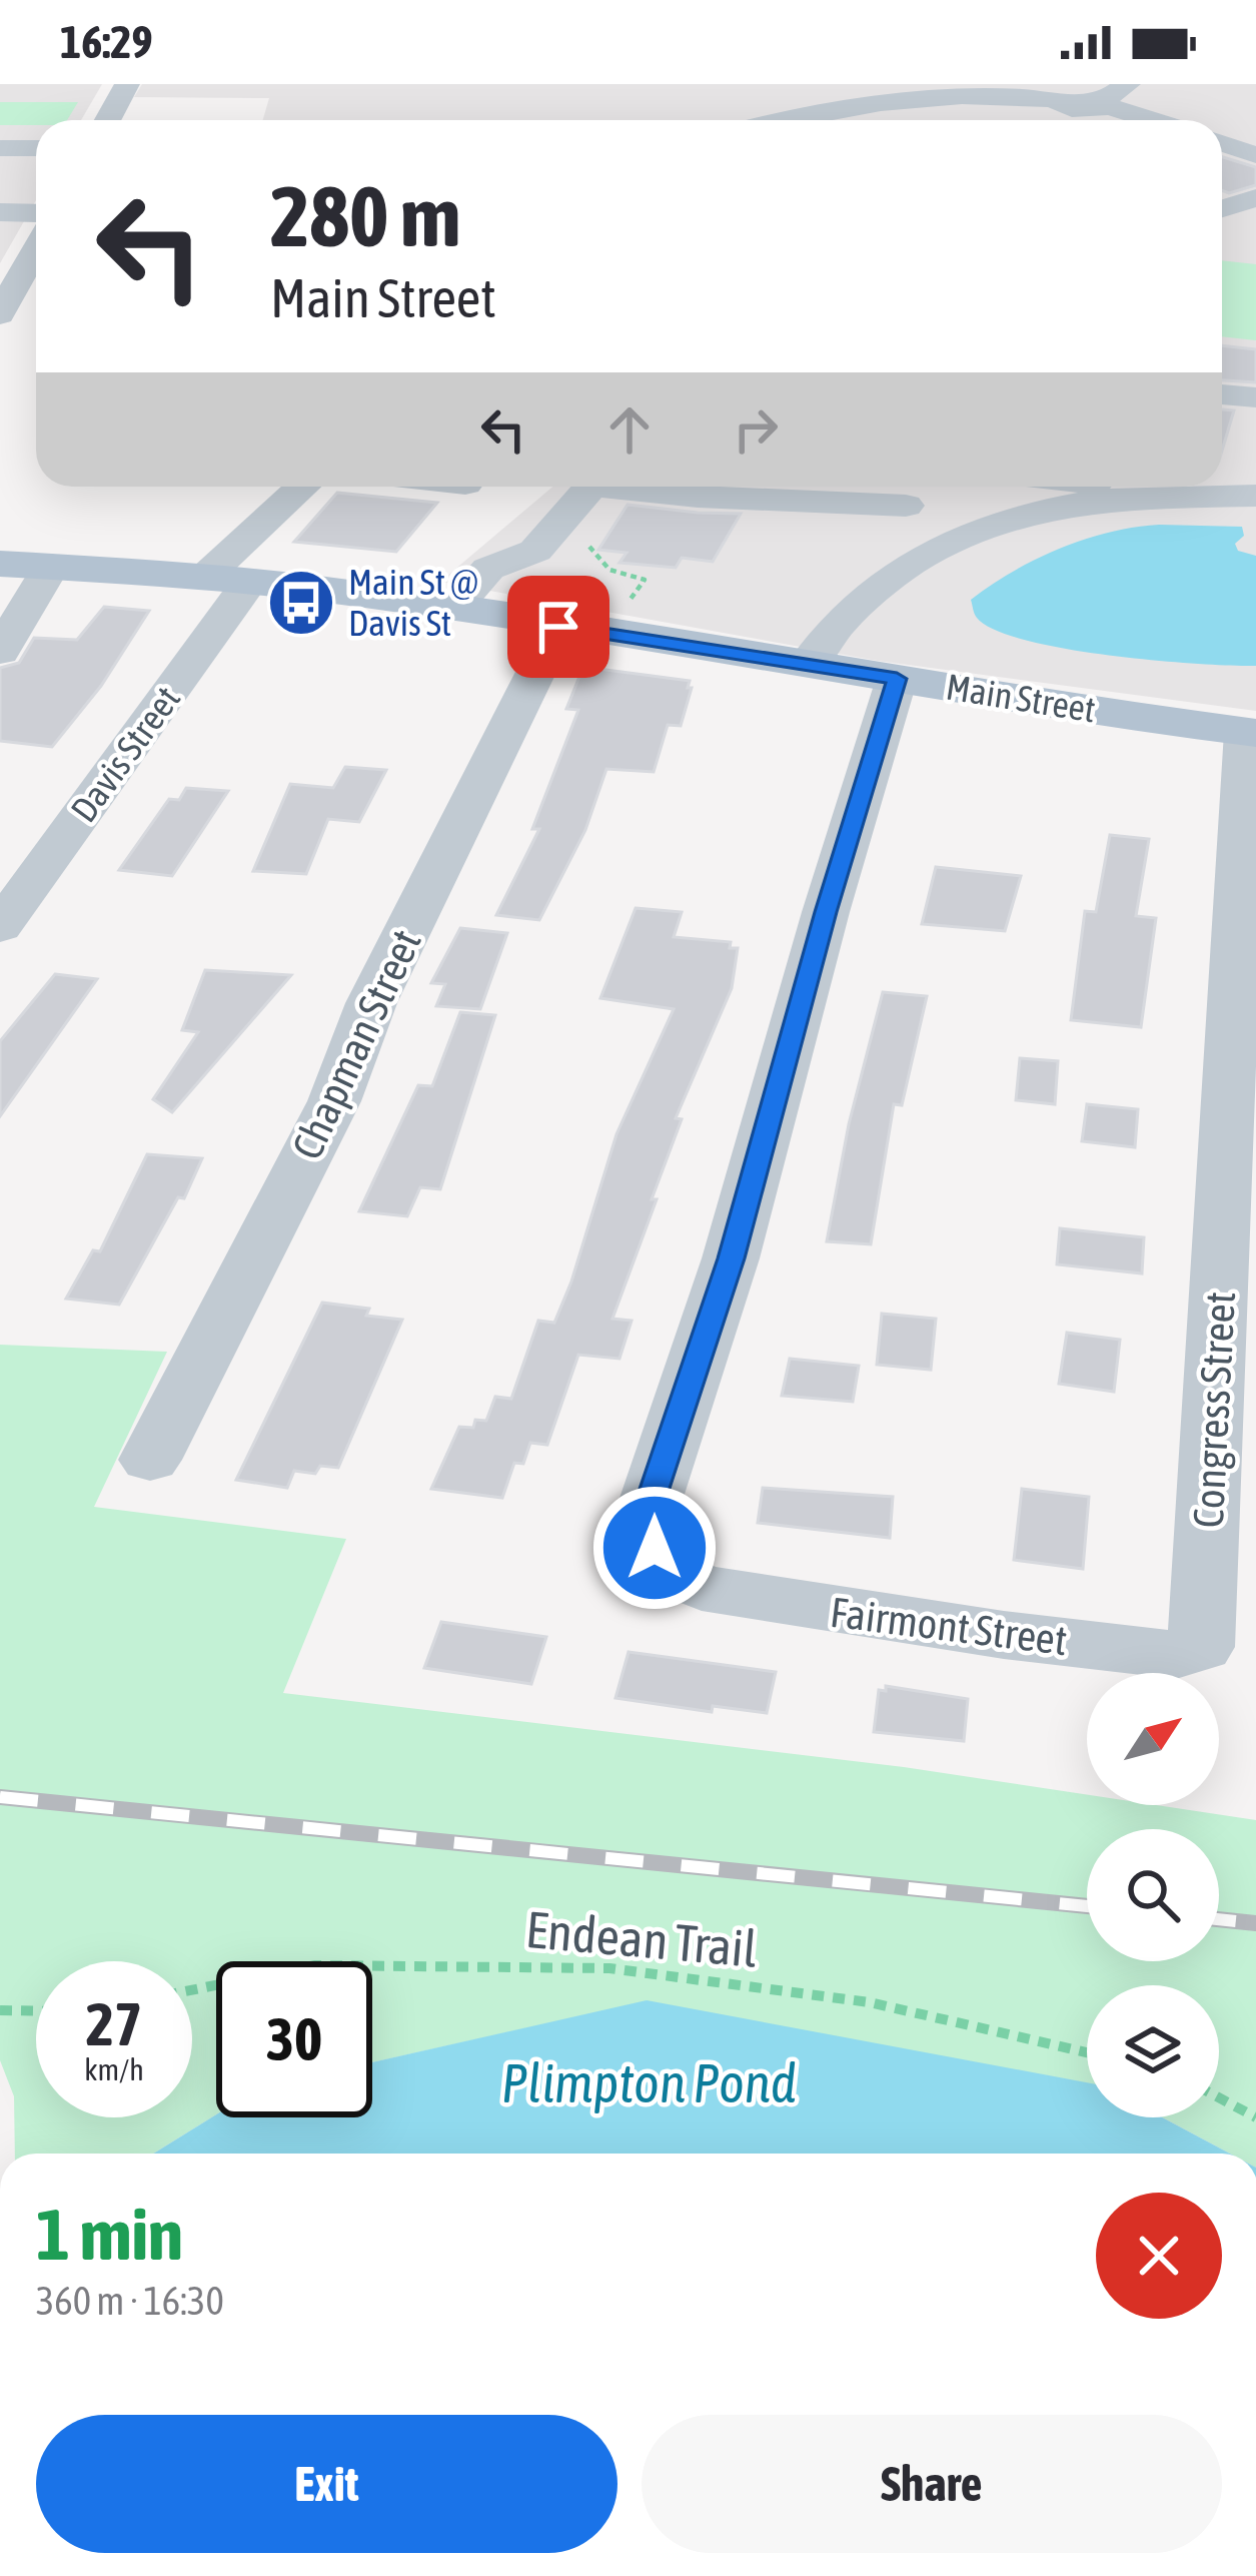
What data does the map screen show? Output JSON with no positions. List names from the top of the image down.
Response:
{
  "streets": {
    "main road": ["Main Street"],
    "street": [
      "Davis Street",
      "Chapman Street",
      "Congress Street",
      "Fairmont Street"
    ],
    "path": ["Endean Trail"]
  },
  "crossings": [
    ["Main Street", "Davis Street"],
    ["Main Street", "Chapman Street"],
    ["Main Street", "Congress Street"],
    ["Main Street", "Fairmont Street"],
    ["Congress Street", "Fairmont Street"]
  ],
  "water": ["Plimpton Pond"],
  "places": {
    "bus stop": ["Main St @ Davis St"]
  },
  "north": "top right",
  "page": {
    "status": "16:29",
    "turn": ["280 m", "Main Street"],
    "speed": "27 km/h",
    "limit": "30",
    "heading": ["1 min", "360 m · 16:30"],
    "buttons": ["Exit", "Share"]
  }
}
